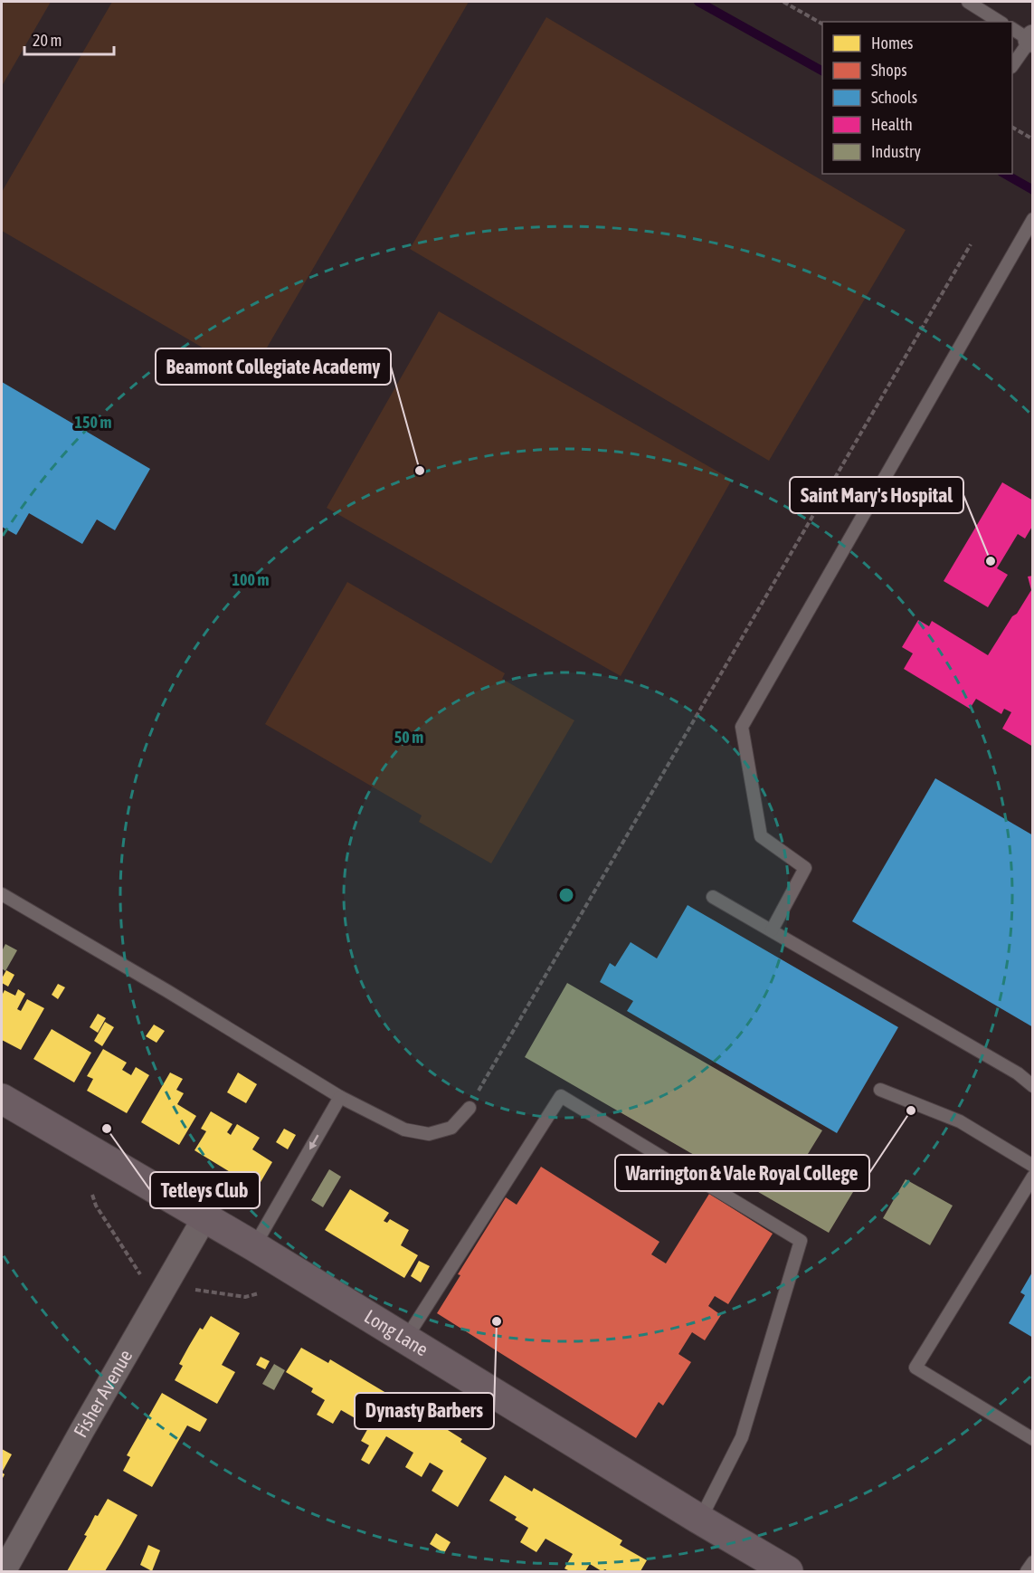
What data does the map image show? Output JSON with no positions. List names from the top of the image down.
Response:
{
  "streets": {
    "main road": ["Long Lane"],
    "street": ["Fisher Avenue"]
  },
  "crossings": [
    ["Long Lane", "Fisher Avenue"]
  ],
  "places": [
    "Beamont Collegiate Academy",
    "Saint Mary's Hospital",
    "Warrington & Vale Royal College",
    "Tetleys Club",
    "Dynasty Barbers"
  ],
  "legend": [
    "Homes",
    "Shops",
    "Schools",
    "Health",
    "Industry"
  ],
  "scale_bar": "20 m",
  "rings": ["150 m", "100 m", "50 m"]
}
